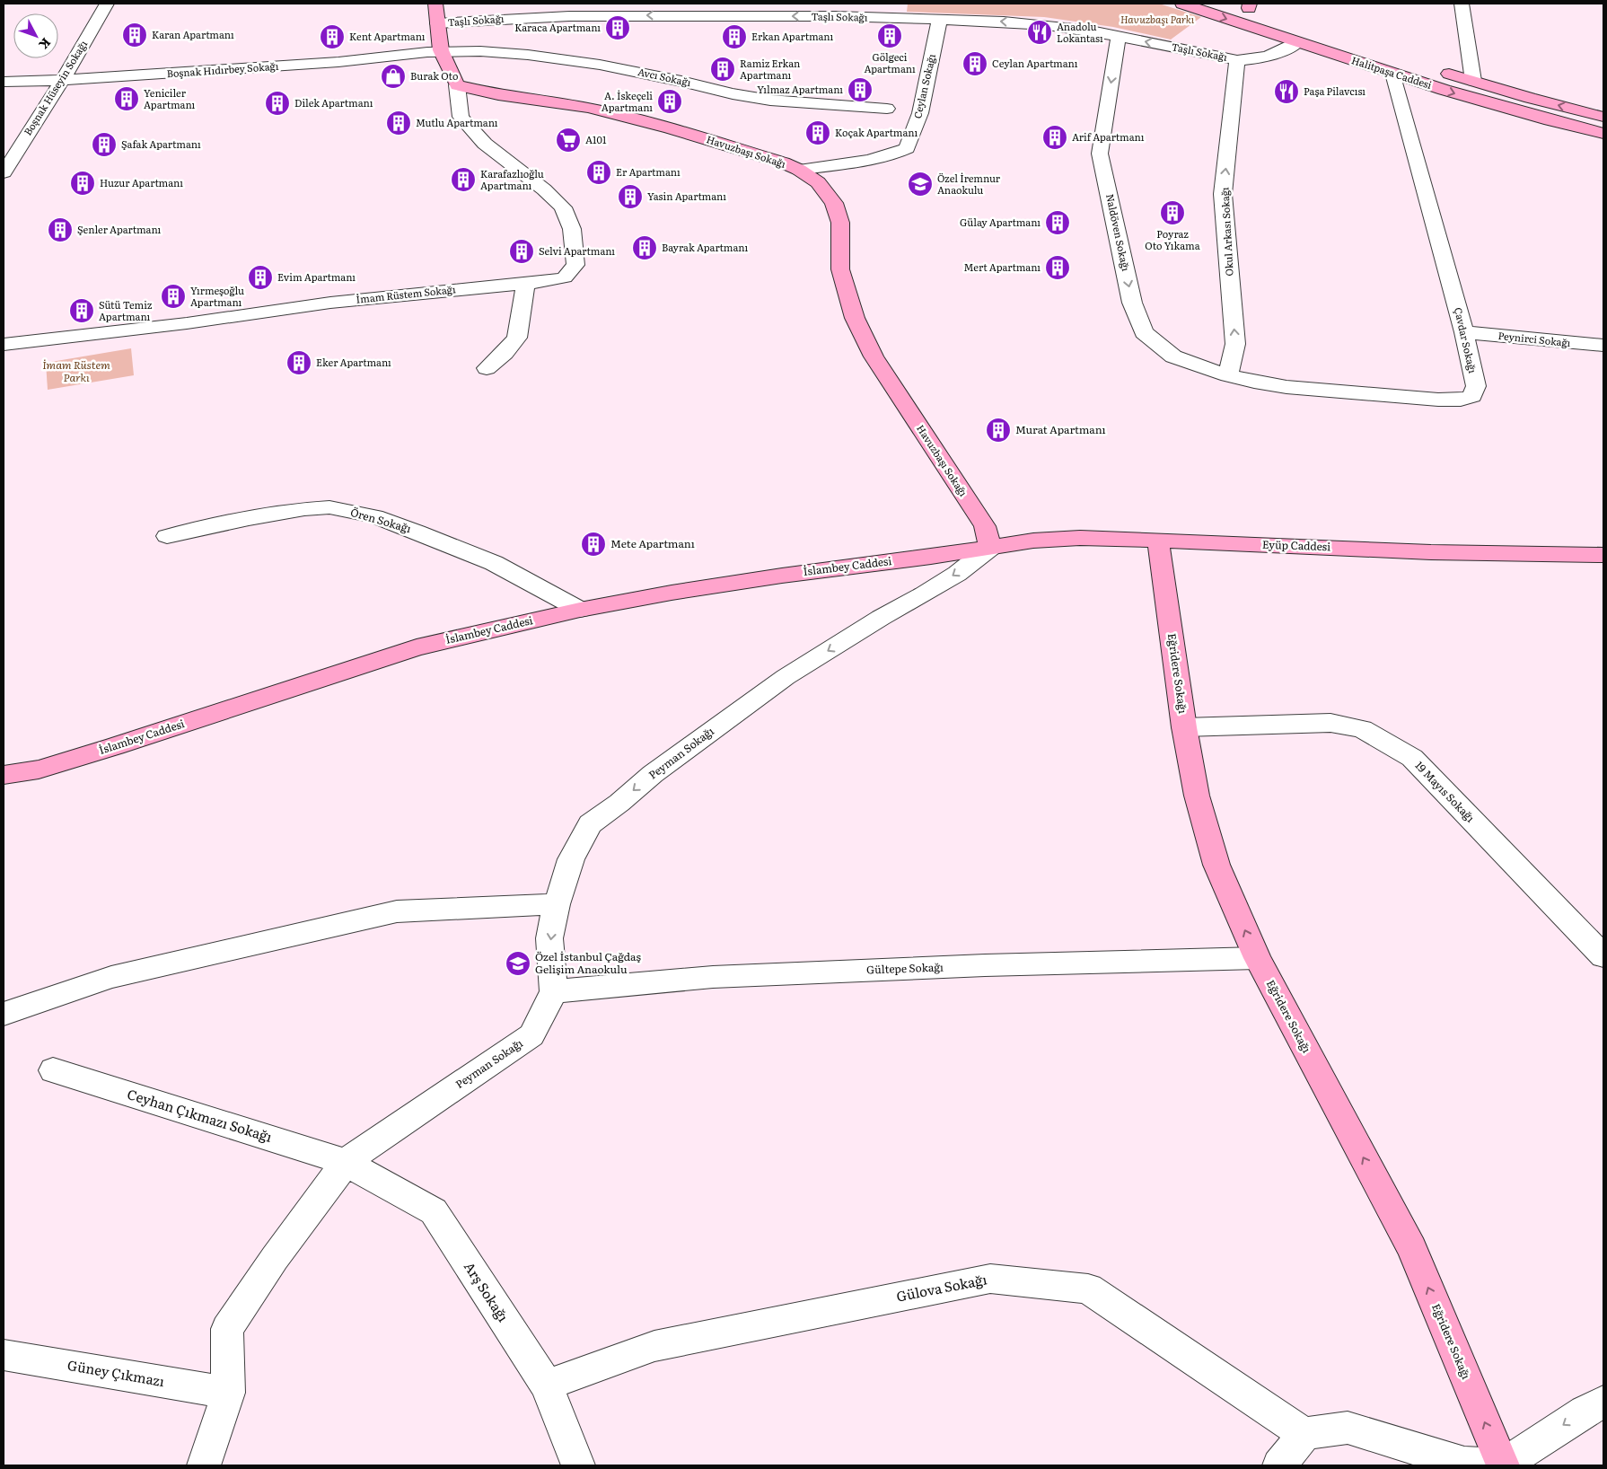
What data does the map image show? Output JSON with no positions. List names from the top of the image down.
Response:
{
  "streets": {
    "street": [
      "Taşlı Sokağı",
      "Boşnak Hıdırbey Sokağı",
      "Halitpaşa Caddesi",
      "Avcı Sokağı",
      "Ceylan Sokağı",
      "Boşnak Hüseyin Sokağı",
      "Havuzbaşı Sokağı",
      "Okul Arkası Sokağı",
      "Naldöven Sokağı",
      "İmam Rüstem Sokağı",
      "Peynirci Sokağı",
      "Çavdar Sokağı",
      "Ören Sokağı",
      "Eyüp Caddesi",
      "İslambey Caddesi",
      "Eğridere Sokağı",
      "Peyman Sokağı",
      "19 Mayıs Sokağı",
      "Gültepe Sokağı",
      "Ceyhan Çıkmazı Sokağı",
      "Gülova Sokağı",
      "Arş Sokağı",
      "Güney Çıkmazı"
    ]
  },
  "crossings": [
    ["Taşlı Sokağı", "Halitpaşa Caddesi"],
    ["Taşlı Sokağı", "Ceylan Sokağı"],
    ["Taşlı Sokağı", "Okul Arkası Sokağı"],
    ["Taşlı Sokağı", "Naldöven Sokağı"],
    ["Boşnak Hıdırbey Sokağı", "Avcı Sokağı"],
    ["Boşnak Hıdırbey Sokağı", "Boşnak Hüseyin Sokağı"],
    ["Halitpaşa Caddesi", "Çavdar Sokağı"],
    ["Ceylan Sokağı", "Havuzbaşı Sokağı"],
    ["Havuzbaşı Sokağı", "İmam Rüstem Sokağı"],
    ["Havuzbaşı Sokağı", "Eyüp Caddesi"],
    ["Havuzbaşı Sokağı", "İslambey Caddesi"],
    ["Havuzbaşı Sokağı", "Peyman Sokağı"],
    ["Okul Arkası Sokağı", "Naldöven Sokağı"],
    ["Okul Arkası Sokağı", "Çavdar Sokağı"],
    ["Naldöven Sokağı", "Çavdar Sokağı"],
    ["Peynirci Sokağı", "Çavdar Sokağı"],
    ["Ören Sokağı", "İslambey Caddesi"],
    ["Eyüp Caddesi", "İslambey Caddesi"],
    ["Eyüp Caddesi", "Eğridere Sokağı"],
    ["Eyüp Caddesi", "Peyman Sokağı"],
    ["İslambey Caddesi", "Peyman Sokağı"],
    ["Eğridere Sokağı", "19 Mayıs Sokağı"],
    ["Eğridere Sokağı", "Gültepe Sokağı"],
    ["Peyman Sokağı", "Gültepe Sokağı"],
    ["Peyman Sokağı", "Ceyhan Çıkmazı Sokağı"],
    ["Peyman Sokağı", "Arş Sokağı"],
    ["Peyman Sokağı", "Güney Çıkmazı"],
    ["Ceyhan Çıkmazı Sokağı", "Arş Sokağı"],
    ["Gülova Sokağı", "Arş Sokağı"]
  ],
  "one_way": [
    "Taşlı Sokağı",
    "Okul Arkası Sokağı",
    "Naldöven Sokağı",
    "Eğridere Sokağı",
    "Peyman Sokağı"
  ],
  "parks": ["Havuzbaşı Parkı", "İmam Rüstem Parkı"],
  "places": {
    "building": [
      "Karaca Apartmanı",
      "Karan Apartmanı",
      "Gölgeci Apartmanı",
      "Kent Apartmanı",
      "Erkan Apartmanı",
      "Ceylan Apartmanı",
      "Ramiz Erkan Apartmanı",
      "Yılmaz Apartmanı",
      "Yeniciler Apartmanı",
      "A. İskeçeli Apartmanı",
      "Dilek Apartmanı",
      "Mutlu Apartmanı",
      "Koçak Apartmanı",
      "Arif Apartmanı",
      "Şafak Apartmanı",
      "Er Apartmanı",
      "Karafazlıoğlu Apartmanı",
      "Huzur Apartmanı",
      "Yasin Apartmanı",
      "Poyraz Oto Yıkama",
      "Gülay Apartmanı",
      "Şenler Apartmanı",
      "Bayrak Apartmanı",
      "Selvi Apartmanı",
      "Mert Apartmanı",
      "Evim Apartmanı",
      "Yırmeşoğlu Apartmanı",
      "Sütü Temiz Apartmanı",
      "Eker Apartmanı",
      "Murat Apartmanı",
      "Mete Apartmanı"
    ],
    "restaurant": ["Anadolu Lokantası", "Paşa Pilavcısı"],
    "shop": ["Burak Oto"],
    "supermarket": ["A101"],
    "school or university": ["Özel İremnur Anaokulu", "Özel İstanbul Çağdaş Gelişim Anaokulu"]
  },
  "north": "bottom right"
}
